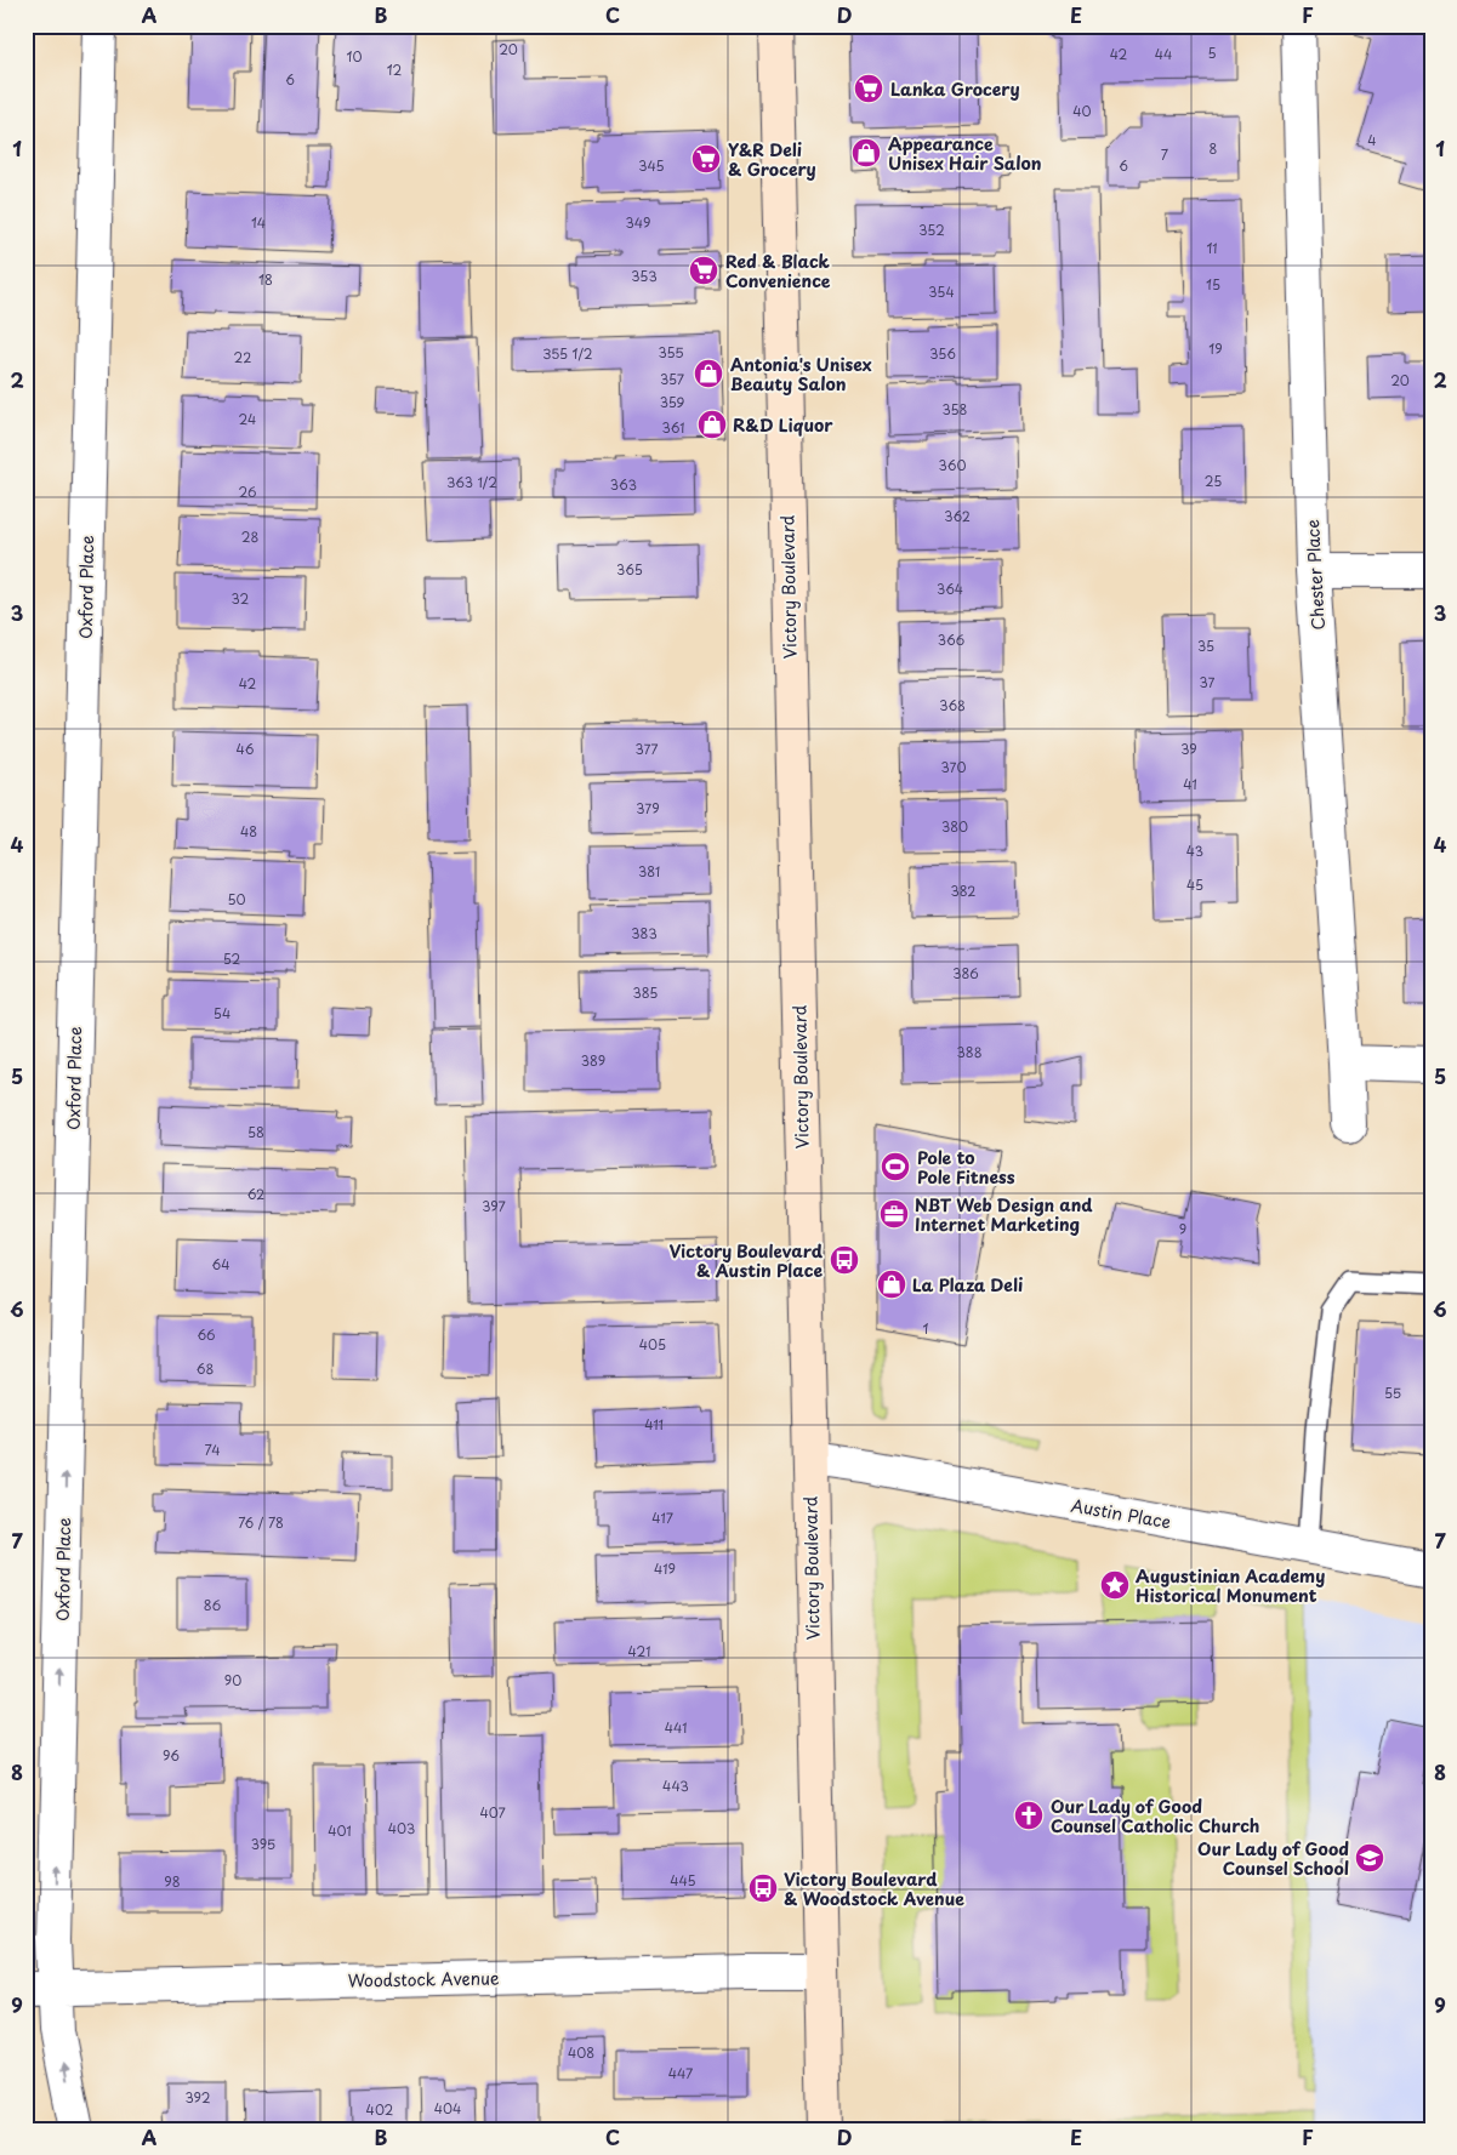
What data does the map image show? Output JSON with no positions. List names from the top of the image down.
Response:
{
  "streets": {
    "main road": ["Victory Boulevard"],
    "street": [
      "Chester Place",
      "Oxford Place",
      "Austin Place",
      "Woodstock Avenue"
    ]
  },
  "crossings": [
    ["Oxford Place", "Woodstock Avenue"],
    ["Victory Boulevard", "Austin Place"],
    ["Victory Boulevard", "Woodstock Avenue"]
  ],
  "one_way": ["Oxford Place"],
  "places": {
    "supermarket": ["Lanka Grocery", "Y&R Deli & Grocery", "Red & Black Convenience"],
    "shop": [
      "Appearance Unisex Hair Salon",
      "Antonia's Unisex Beauty Salon",
      "R&D Liquor",
      "La Plaza Deli"
    ],
    "sports": ["Pole to Pole Fitness"],
    "office": ["NBT Web Design and Internet Marketing"],
    "bus stop": ["Victory Boulevard & Austin Place", "Victory Boulevard & Woodstock Avenue"],
    "place": ["Augustinian Academy Historical Monument"],
    "church": ["Our Lady of Good Counsel Catholic Church"],
    "school or university": ["Our Lady of Good Counsel School"]
  },
  "house_numbers": [
    "20",
    "5",
    "42",
    "44",
    "10",
    "12",
    "6",
    "40",
    "4",
    "8",
    "7",
    "345",
    "6",
    "14",
    "349",
    "352",
    "11",
    "353",
    "18",
    "15",
    "354",
    "19",
    "355",
    "355 1/2",
    "356",
    "22",
    "357",
    "20",
    "359",
    "358",
    "24",
    "361",
    "360",
    "25",
    "363 1/2",
    "363",
    "26",
    "362",
    "28",
    "365",
    "364",
    "32",
    "366",
    "35",
    "37",
    "42",
    "368",
    "46",
    "377",
    "39",
    "370",
    "41",
    "379",
    "380",
    "48",
    "43",
    "381",
    "45",
    "382",
    "50",
    "383",
    "52",
    "386",
    "385",
    "54",
    "388",
    "389",
    "58",
    "62",
    "397",
    "9",
    "64",
    "1",
    "66",
    "405",
    "68",
    "55",
    "411",
    "74",
    "417",
    "76 / 78",
    "419",
    "86",
    "421",
    "90",
    "441",
    "96",
    "443",
    "407",
    "403",
    "401",
    "395",
    "445",
    "98",
    "408",
    "447",
    "392",
    "404",
    "402"
  ],
  "grid": {
    "columns": [
      "A",
      "B",
      "C",
      "D",
      "E",
      "F"
    ],
    "rows": [
      "1",
      "2",
      "3",
      "4",
      "5",
      "6",
      "7",
      "8",
      "9"
    ]
  }
}
